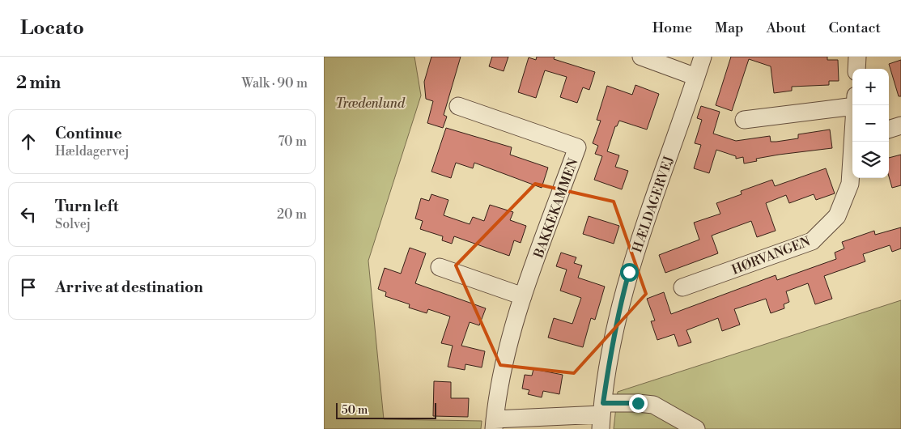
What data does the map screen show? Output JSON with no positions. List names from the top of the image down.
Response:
{
  "streets": {
    "street": ["HÆLDAGERVEJ", "BAKKEKAMMEN", "HØRVANGEN"]
  },
  "crossings": [
    ["HÆLDAGERVEJ", "BAKKEKAMMEN"]
  ],
  "parks": ["Trædenlund"],
  "scale_bar": "50 m",
  "page": {
    "header": "Locato",
    "nav": [
      "Home",
      "Map",
      "About",
      "Contact"
    ],
    "heading": ["2 min", "Walk · 90 m"],
    "map_buttons": ["+", "−"],
    "list": [
      ["Continue", "Hældagervej", "70 m"],
      ["Turn left", "Solvej", "20 m"],
      "Arrive at destination"
    ],
    "scale": "50 m"
  }
}
